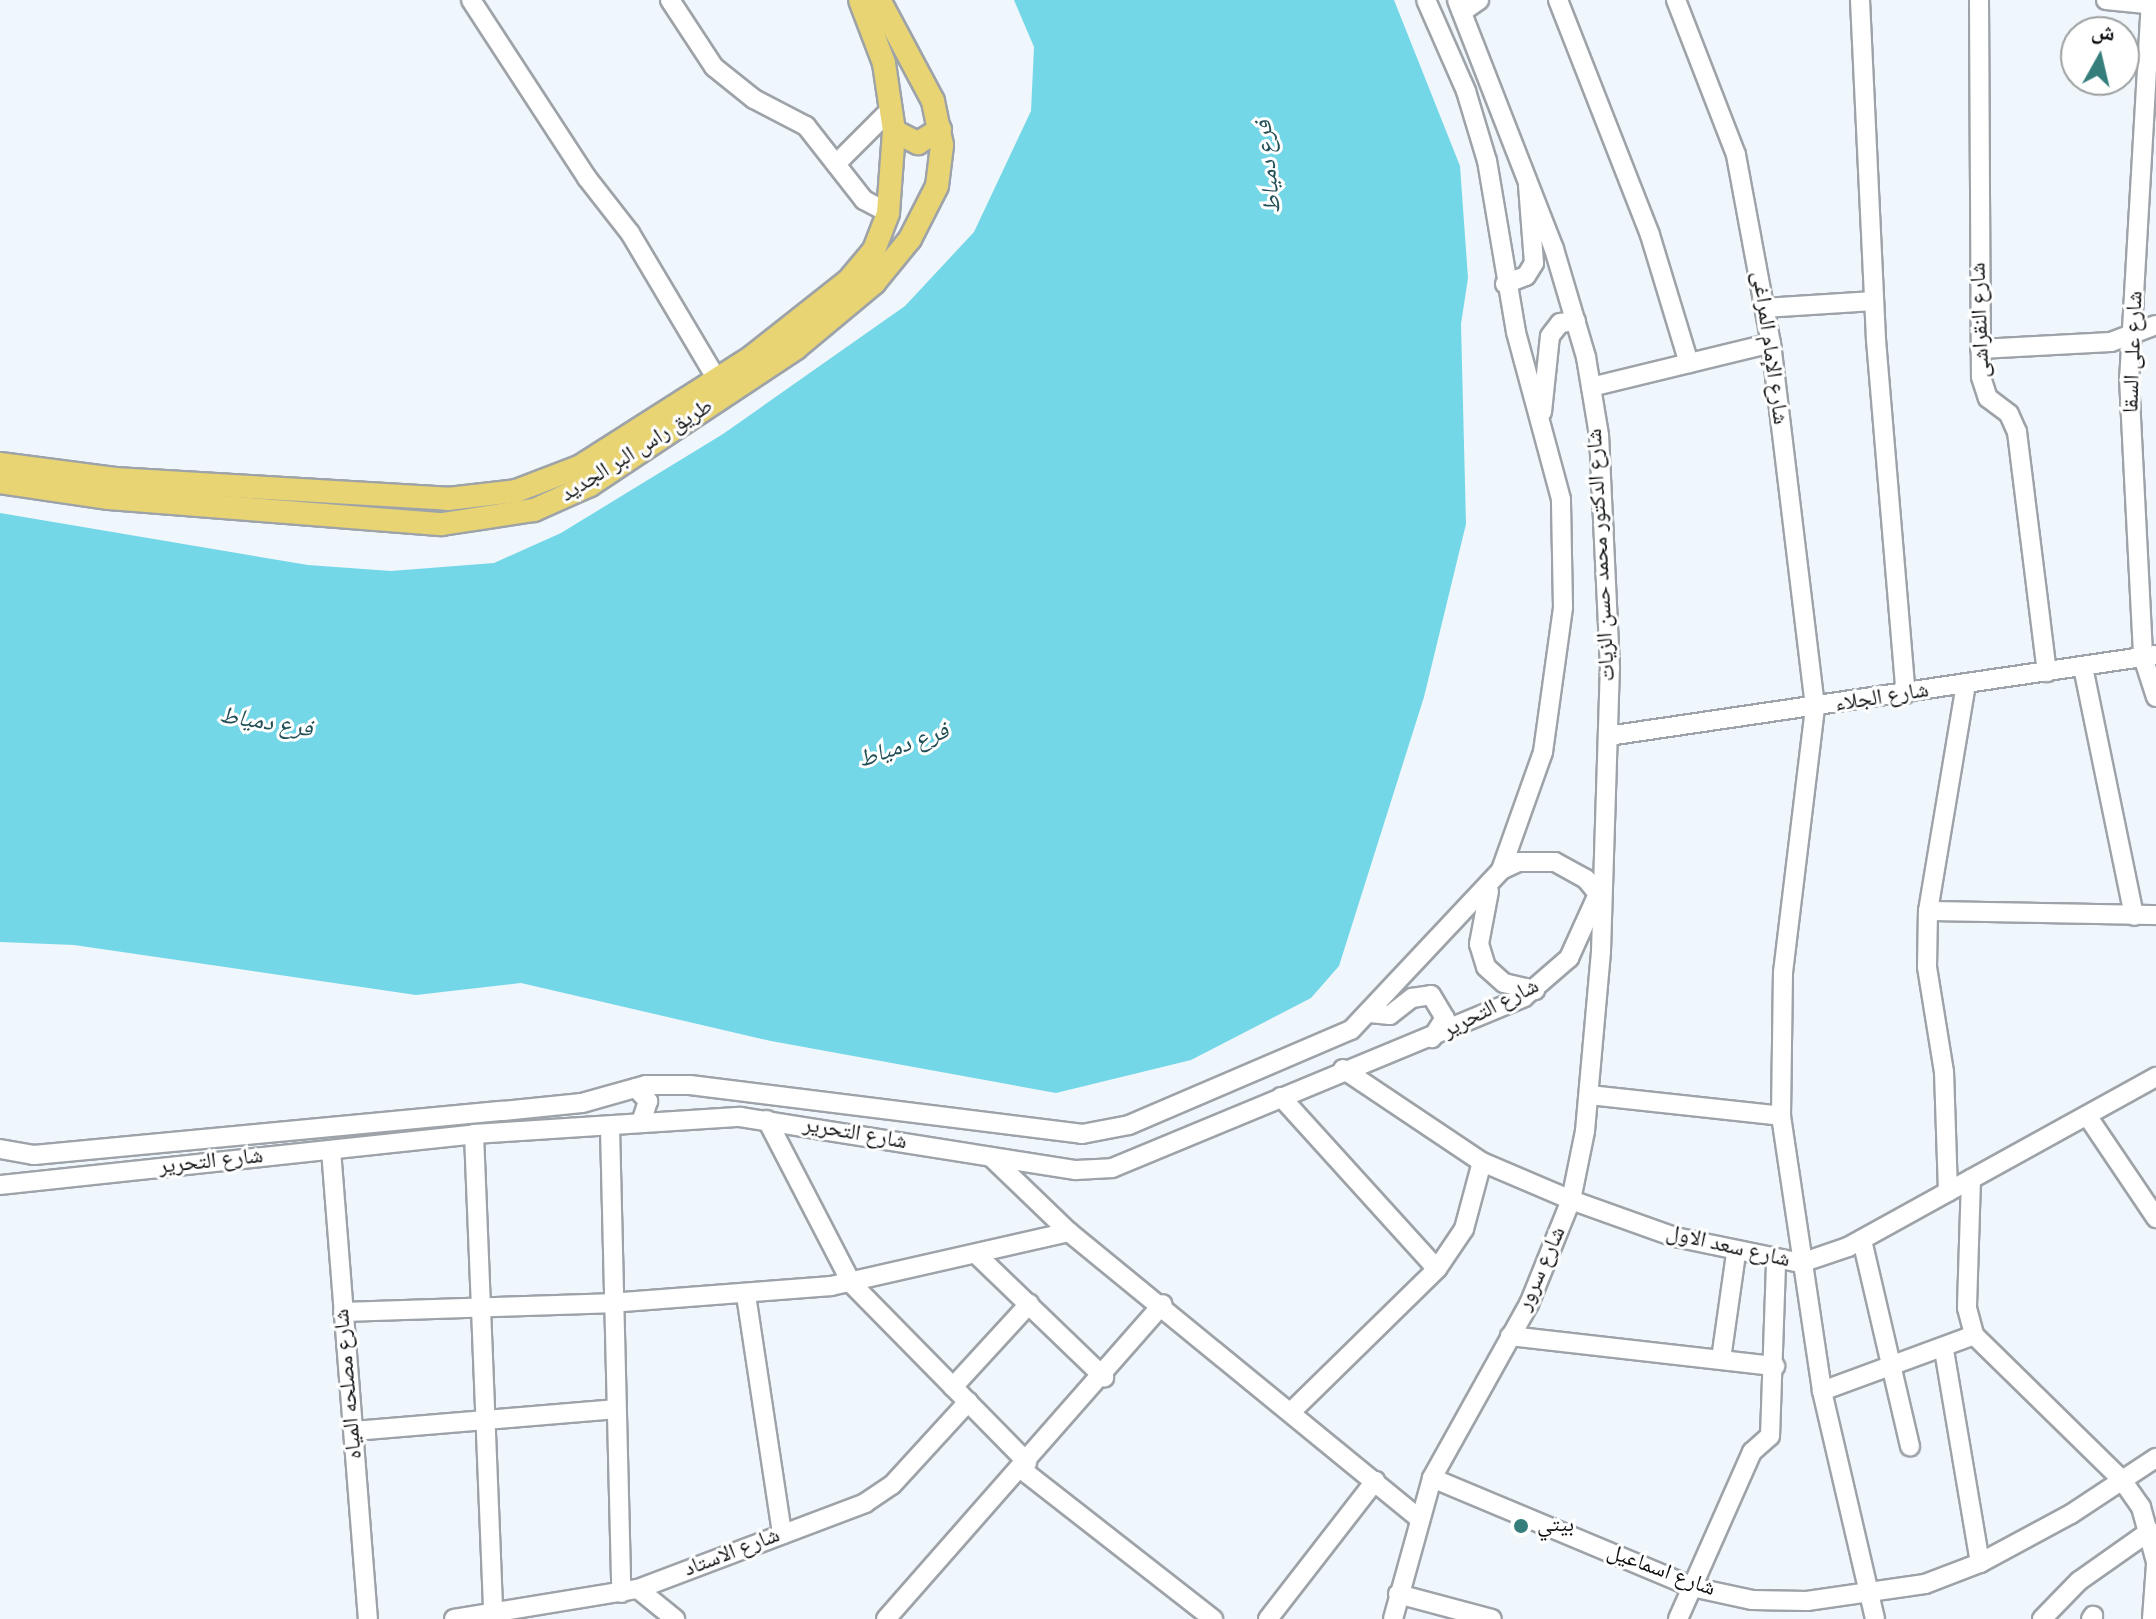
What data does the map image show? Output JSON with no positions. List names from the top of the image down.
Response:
{
  "streets": {
    "main road": ["طريق راس البر الجديد"],
    "street": [
      "شارع النقراشى",
      "شارع الإمام المراغى",
      "شارع على السقا",
      "شارع الدكتور محمد حسن الزيات",
      "شارع الجلاء",
      "شارع التحرير",
      "شارع سعد الاول",
      "شارع سرور",
      "شارع مصلحه المياه",
      "شارع الاستاد",
      "شارع اسماعيل"
    ]
  },
  "crossings": [
    ["شارع النقراشى", "شارع الجلاء"],
    ["شارع الإمام المراغى", "شارع الجلاء"],
    ["شارع الإمام المراغى", "شارع سعد الاول"],
    ["شارع الإمام المراغى", "شارع اسماعيل"],
    ["شارع على السقا", "شارع الجلاء"],
    ["شارع الدكتور محمد حسن الزيات", "شارع الجلاء"],
    ["شارع الدكتور محمد حسن الزيات", "شارع التحرير"],
    ["شارع الدكتور محمد حسن الزيات", "شارع سرور"],
    ["شارع التحرير", "شارع سعد الاول"],
    ["شارع التحرير", "شارع سرور"],
    ["شارع التحرير", "شارع مصلحه المياه"],
    ["شارع سعد الاول", "شارع سرور"],
    ["شارع سرور", "شارع اسماعيل"]
  ],
  "water": ["فرع دمياط"],
  "places": ["بيتي"],
  "north": "top"
}
